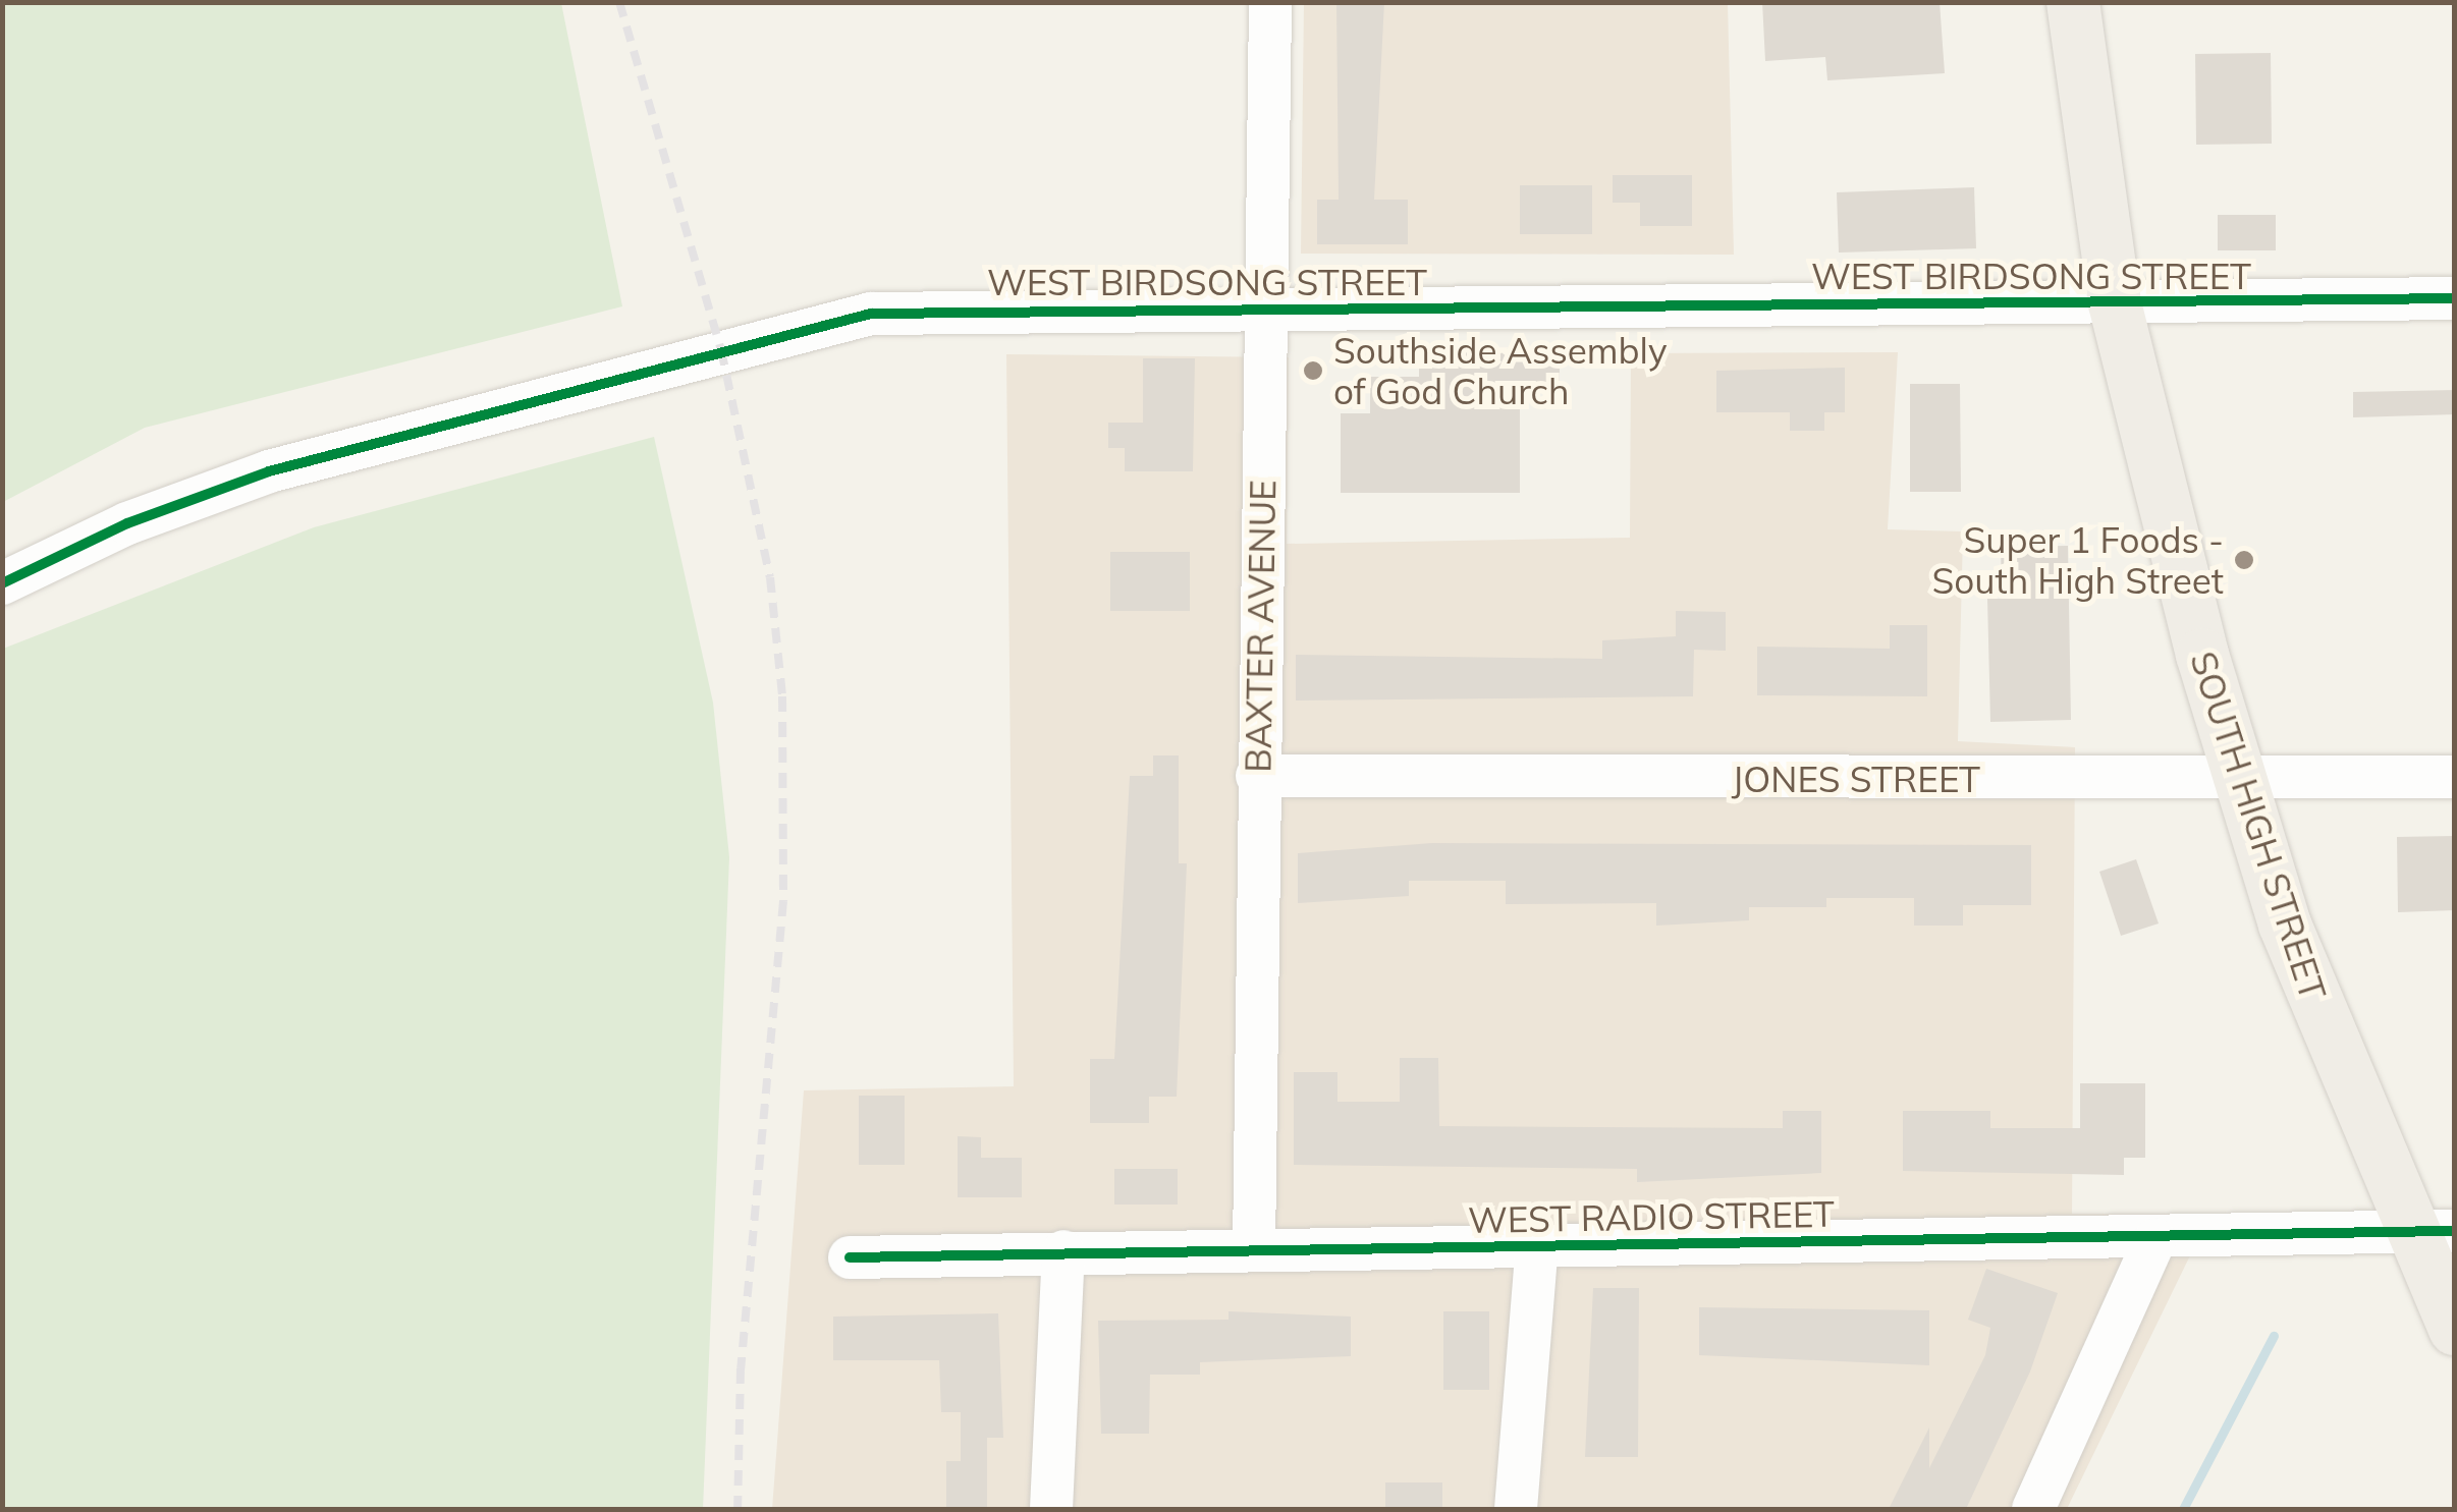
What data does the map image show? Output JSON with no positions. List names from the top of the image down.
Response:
{
  "streets": {
    "main road": ["SOUTH HIGH STREET"],
    "street": [
      "WEST BIRDSONG STREET",
      "BAXTER AVENUE",
      "JONES STREET",
      "WEST RADIO STREET"
    ]
  },
  "crossings": [
    ["WEST BIRDSONG STREET", "BAXTER AVENUE"],
    ["WEST BIRDSONG STREET", "SOUTH HIGH STREET"],
    ["BAXTER AVENUE", "JONES STREET"],
    ["BAXTER AVENUE", "WEST RADIO STREET"],
    ["JONES STREET", "SOUTH HIGH STREET"],
    ["SOUTH HIGH STREET", "WEST RADIO STREET"]
  ],
  "places": ["Southside Assembly of God Church", "Super 1 Foods - South High Street"]
}
